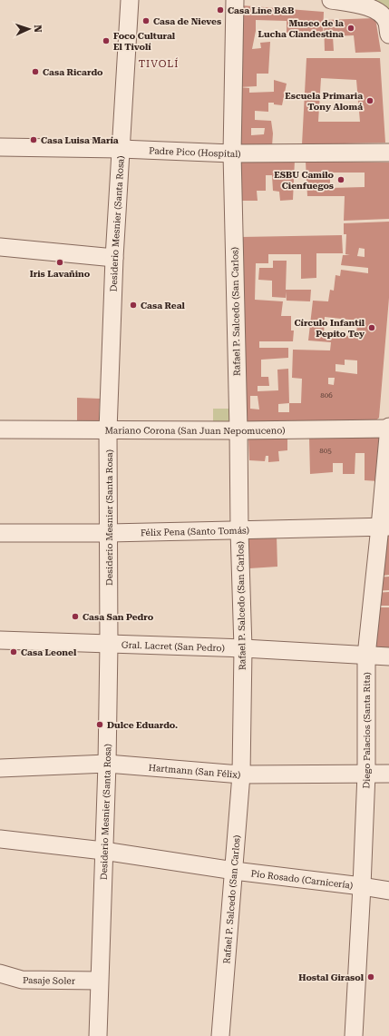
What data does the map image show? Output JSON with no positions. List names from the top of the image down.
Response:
{
  "streets": {
    "street": [
      "Padre Pico (Hospital)",
      "Desiderio Mesnier (Santa Rosa)",
      "Rafael P. Salcedo (San Carlos)",
      "Mariano Corona (San Juan Nepomuceno)",
      "Félix Pena (Santo Tomás)",
      "Gral. Lacret (San Pedro)",
      "Diego Palacios (Santa Rita)",
      "Hartmann (San Félix)",
      "Pío Rosado (Carnicería)",
      "Pasaje Soler"
    ]
  },
  "crossings": [
    ["Padre Pico (Hospital)", "Desiderio Mesnier (Santa Rosa)"],
    ["Padre Pico (Hospital)", "Rafael P. Salcedo (San Carlos)"],
    ["Desiderio Mesnier (Santa Rosa)", "Mariano Corona (San Juan Nepomuceno)"],
    ["Desiderio Mesnier (Santa Rosa)", "Félix Pena (Santo Tomás)"],
    ["Desiderio Mesnier (Santa Rosa)", "Gral. Lacret (San Pedro)"],
    ["Desiderio Mesnier (Santa Rosa)", "Hartmann (San Félix)"],
    ["Desiderio Mesnier (Santa Rosa)", "Pío Rosado (Carnicería)"],
    ["Desiderio Mesnier (Santa Rosa)", "Pasaje Soler"],
    ["Rafael P. Salcedo (San Carlos)", "Mariano Corona (San Juan Nepomuceno)"],
    ["Rafael P. Salcedo (San Carlos)", "Félix Pena (Santo Tomás)"],
    ["Rafael P. Salcedo (San Carlos)", "Gral. Lacret (San Pedro)"],
    ["Rafael P. Salcedo (San Carlos)", "Hartmann (San Félix)"],
    ["Rafael P. Salcedo (San Carlos)", "Pío Rosado (Carnicería)"],
    ["Mariano Corona (San Juan Nepomuceno)", "Diego Palacios (Santa Rita)"],
    ["Félix Pena (Santo Tomás)", "Diego Palacios (Santa Rita)"],
    ["Gral. Lacret (San Pedro)", "Diego Palacios (Santa Rita)"],
    ["Diego Palacios (Santa Rita)", "Hartmann (San Félix)"],
    ["Diego Palacios (Santa Rita)", "Pío Rosado (Carnicería)"]
  ],
  "districts": ["TIVOLÍ"],
  "places": [
    "Casa Line B&B",
    "Casa de Nieves",
    "Museo de la Lucha Clandestina",
    "Foco Cultural El Tivolí",
    "Casa Ricardo",
    "Escuela Primaria Tony Alomá",
    "Casa Luisa María",
    "ESBU Camilo Cienfuegos",
    "Iris Lavañino",
    "Casa Real",
    "Círculo Infantil Pepito Tey",
    "Casa San Pedro",
    "Casa Leonel",
    "Dulce Eduardo.",
    "Hostal Girasol"
  ],
  "house_numbers": ["806", "805"],
  "north": "right"
}
